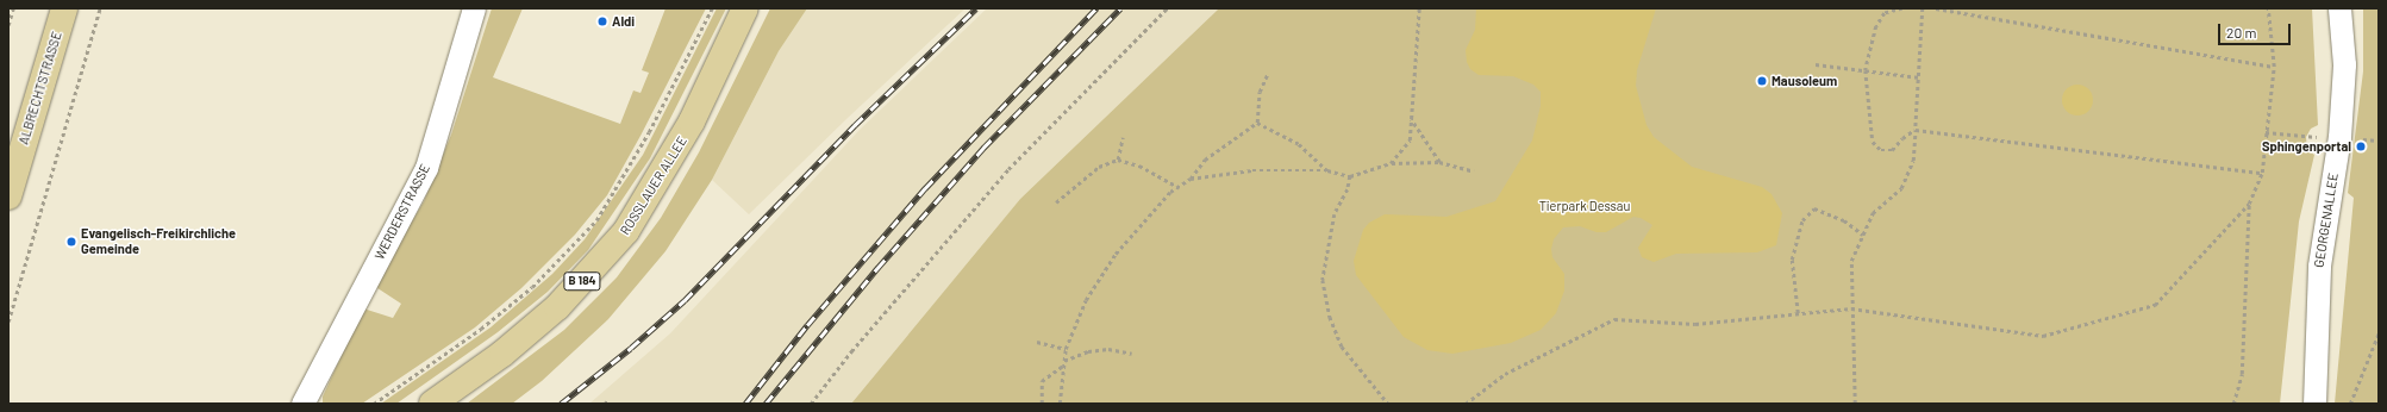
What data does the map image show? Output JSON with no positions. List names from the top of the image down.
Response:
{
  "streets": {
    "main road": ["ALBRECHTSTRASSE", "ROSSLAUER ALLEE", "B 184"],
    "street": ["WERDERSTRASSE", "GEORGENALLEE"]
  },
  "parks": ["Tierpark Dessau"],
  "places": [
    "Aldi",
    "Mausoleum",
    "Sphingenportal",
    "Evangelisch-Freikirchliche Gemeinde"
  ],
  "scale_bar": "20 m"
}
